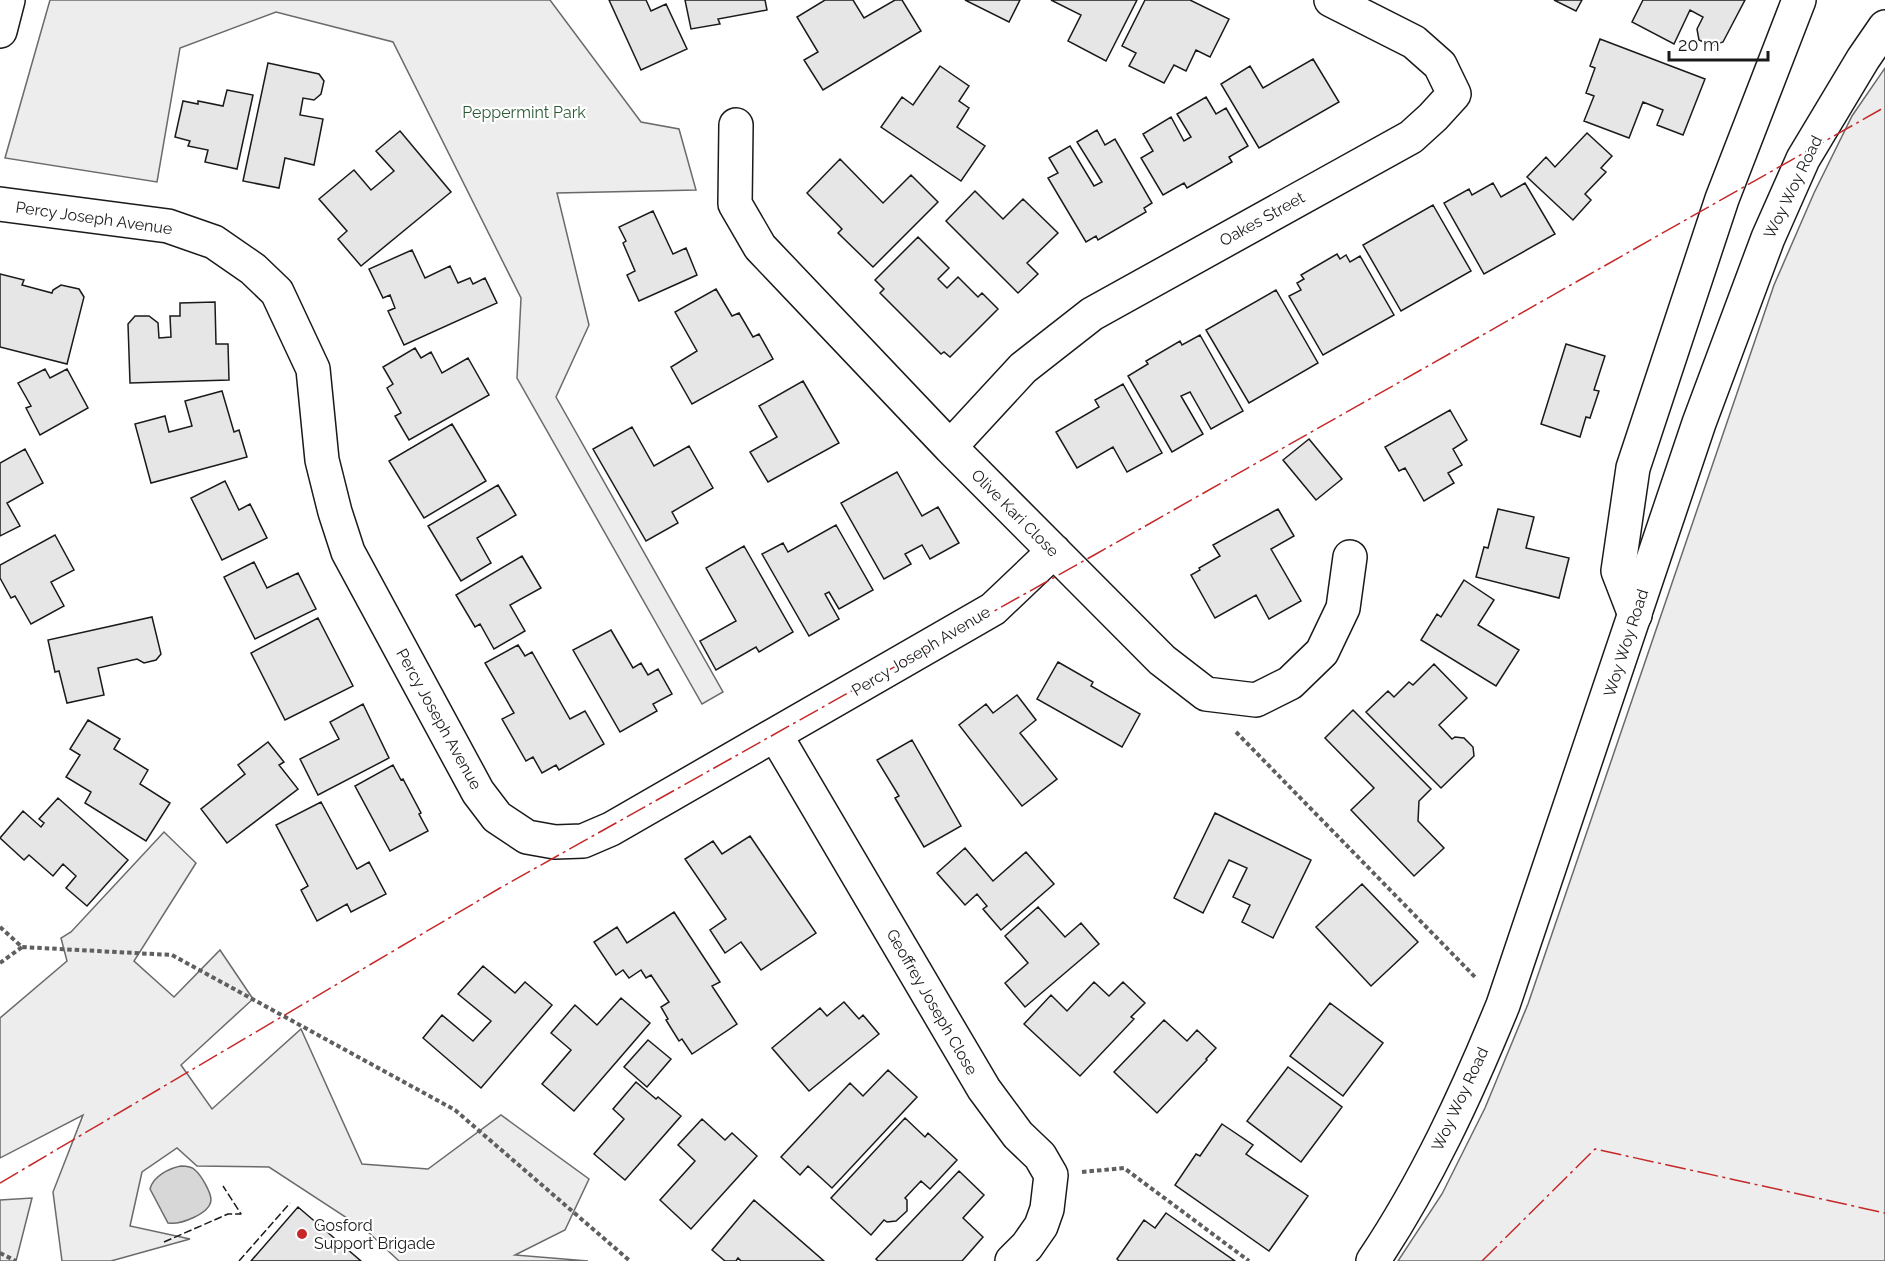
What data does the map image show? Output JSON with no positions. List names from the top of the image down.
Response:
{
  "streets": {
    "street": [
      "Woy Woy Road",
      "Percy Joseph Avenue",
      "Oakes Street",
      "Olive Kari Close",
      "Geoffrey Joseph Close"
    ]
  },
  "crossings": [
    ["Percy Joseph Avenue", "Olive Kari Close"],
    ["Percy Joseph Avenue", "Geoffrey Joseph Close"],
    ["Oakes Street", "Olive Kari Close"]
  ],
  "parks": ["Peppermint Park"],
  "places": ["Gosford Support Brigade"],
  "scale_bar": "20 m"
}
